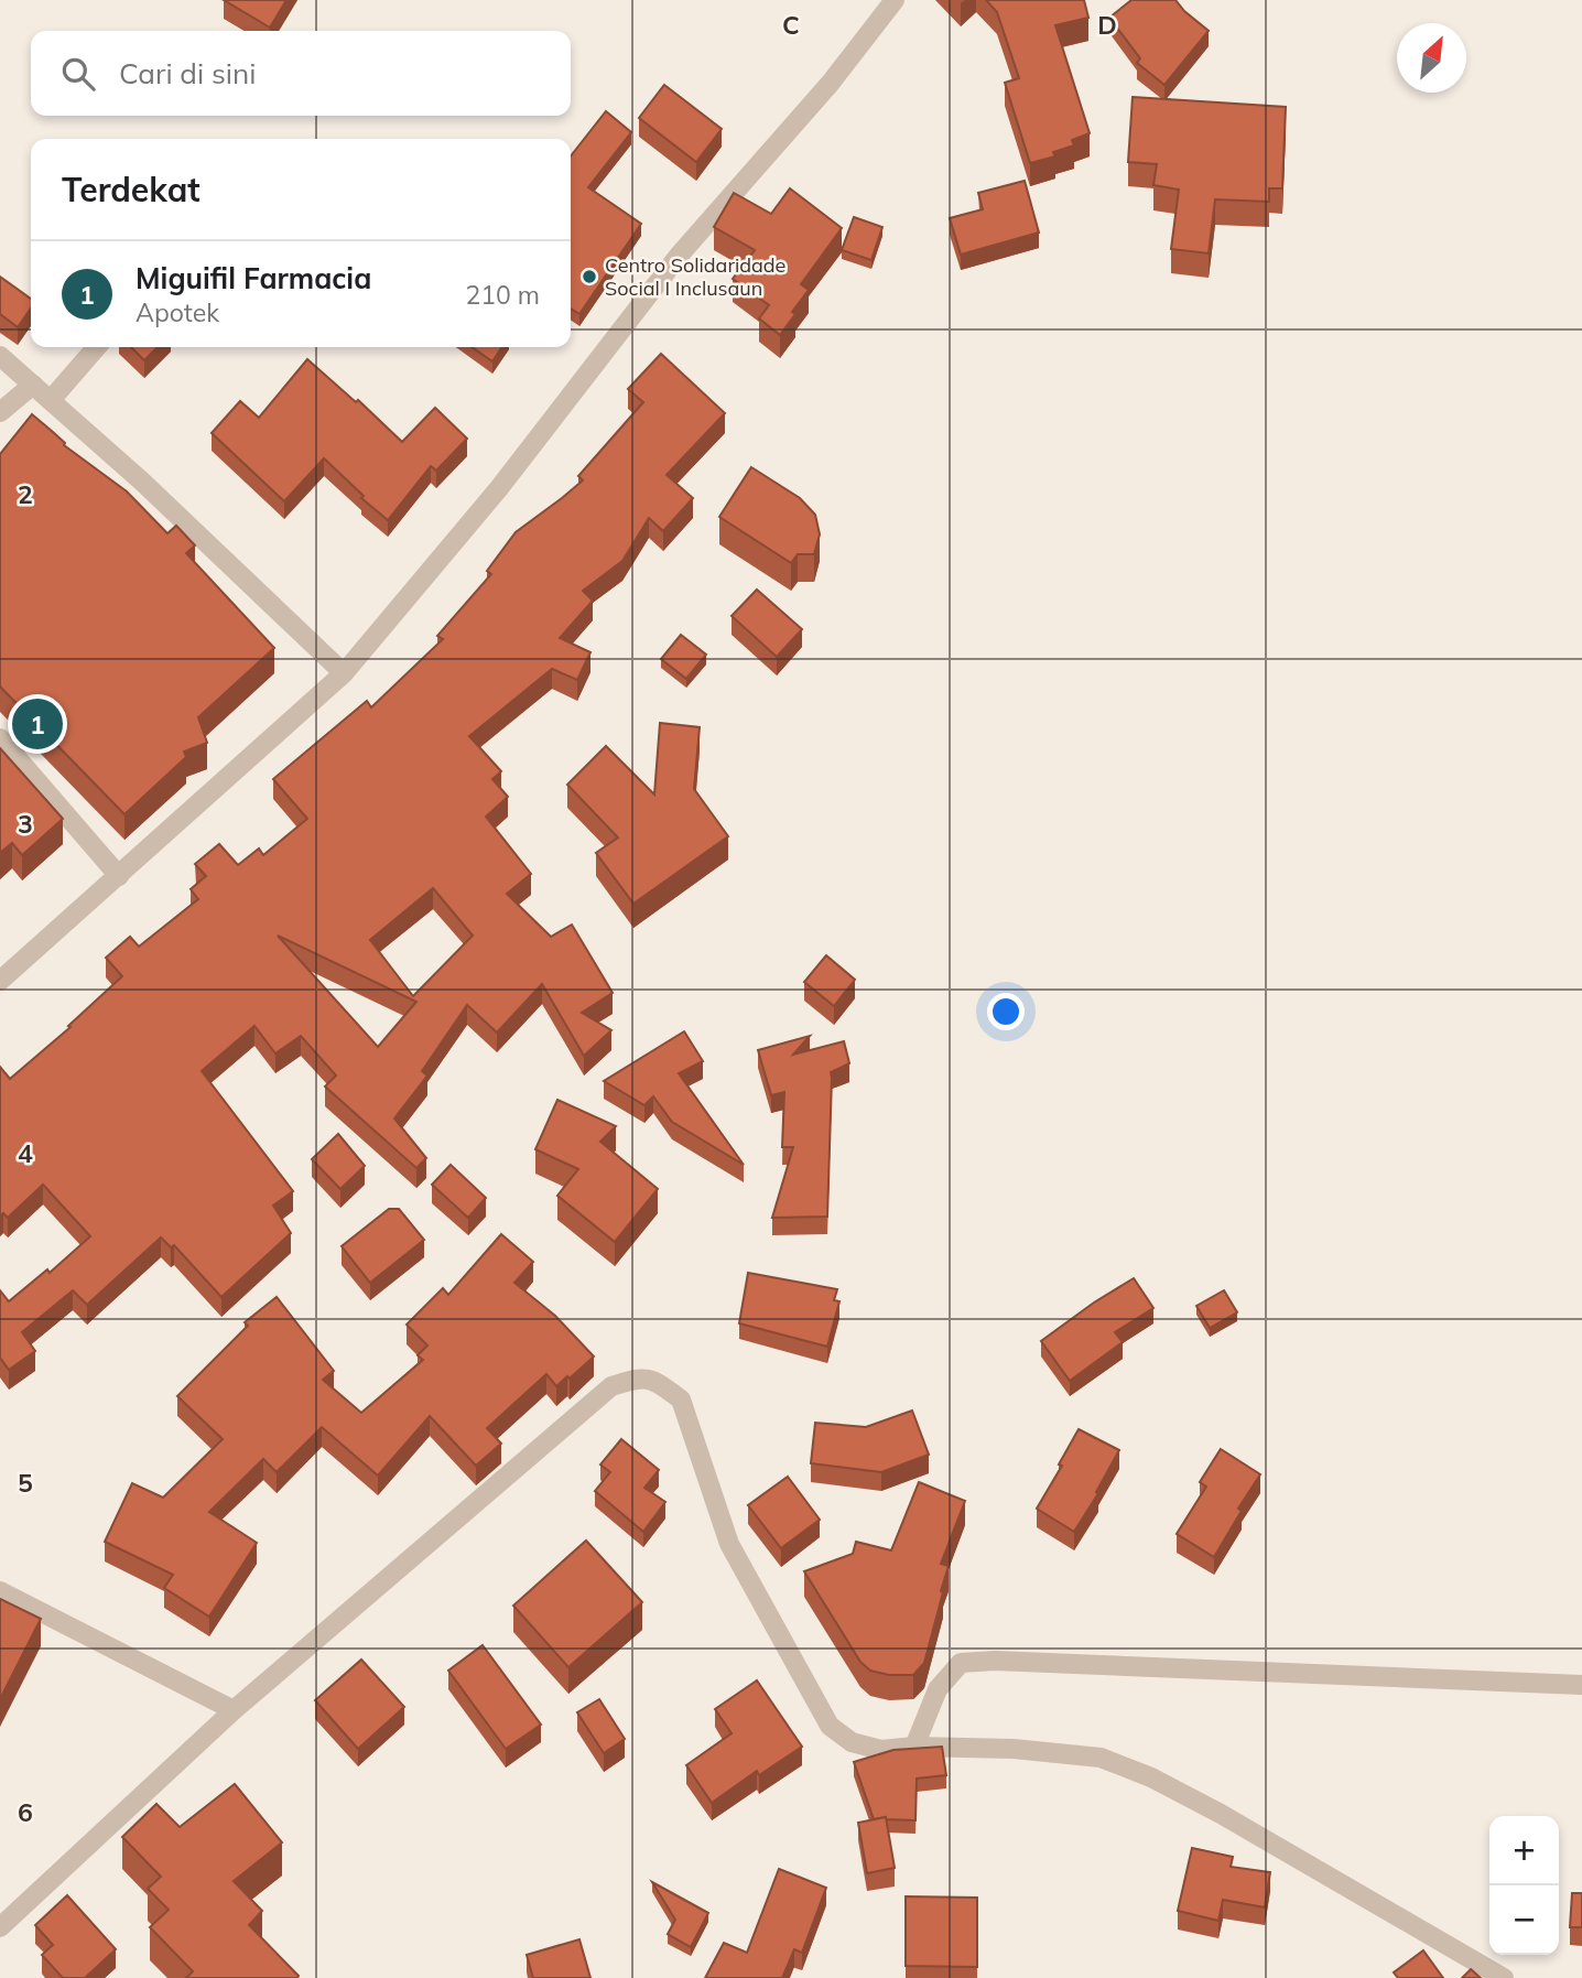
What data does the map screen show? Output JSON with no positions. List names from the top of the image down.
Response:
{
  "places": ["Centro Solidaridade Social I Inclusaun"],
  "north": "top right",
  "page": {
    "search": "Cari di sini",
    "heading": "Terdekat",
    "list": [
      {
        "mark": "1",
        "name": "Miguifil Farmacia",
        "note": "Apotek",
        "value": "210 m"
      }
    ],
    "pins": "1",
    "map_buttons": ["+", "−"]
  },
  "grid": {
    "columns": ["C", "D"],
    "rows": [
      "2",
      "3",
      "4",
      "5",
      "6"
    ]
  }
}
